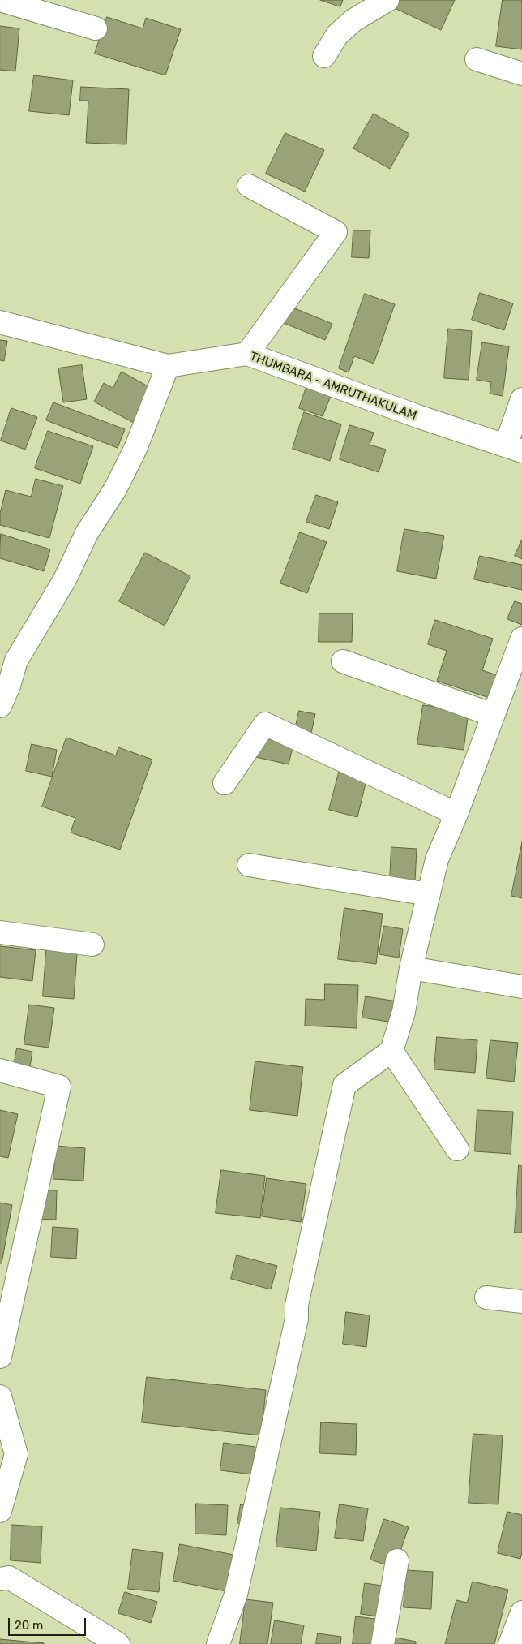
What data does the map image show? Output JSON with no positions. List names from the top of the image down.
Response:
{
  "streets": {
    "street": ["THUMBARA - AMRUTHAKULAM"]
  },
  "scale_bar": "20 m"
}
